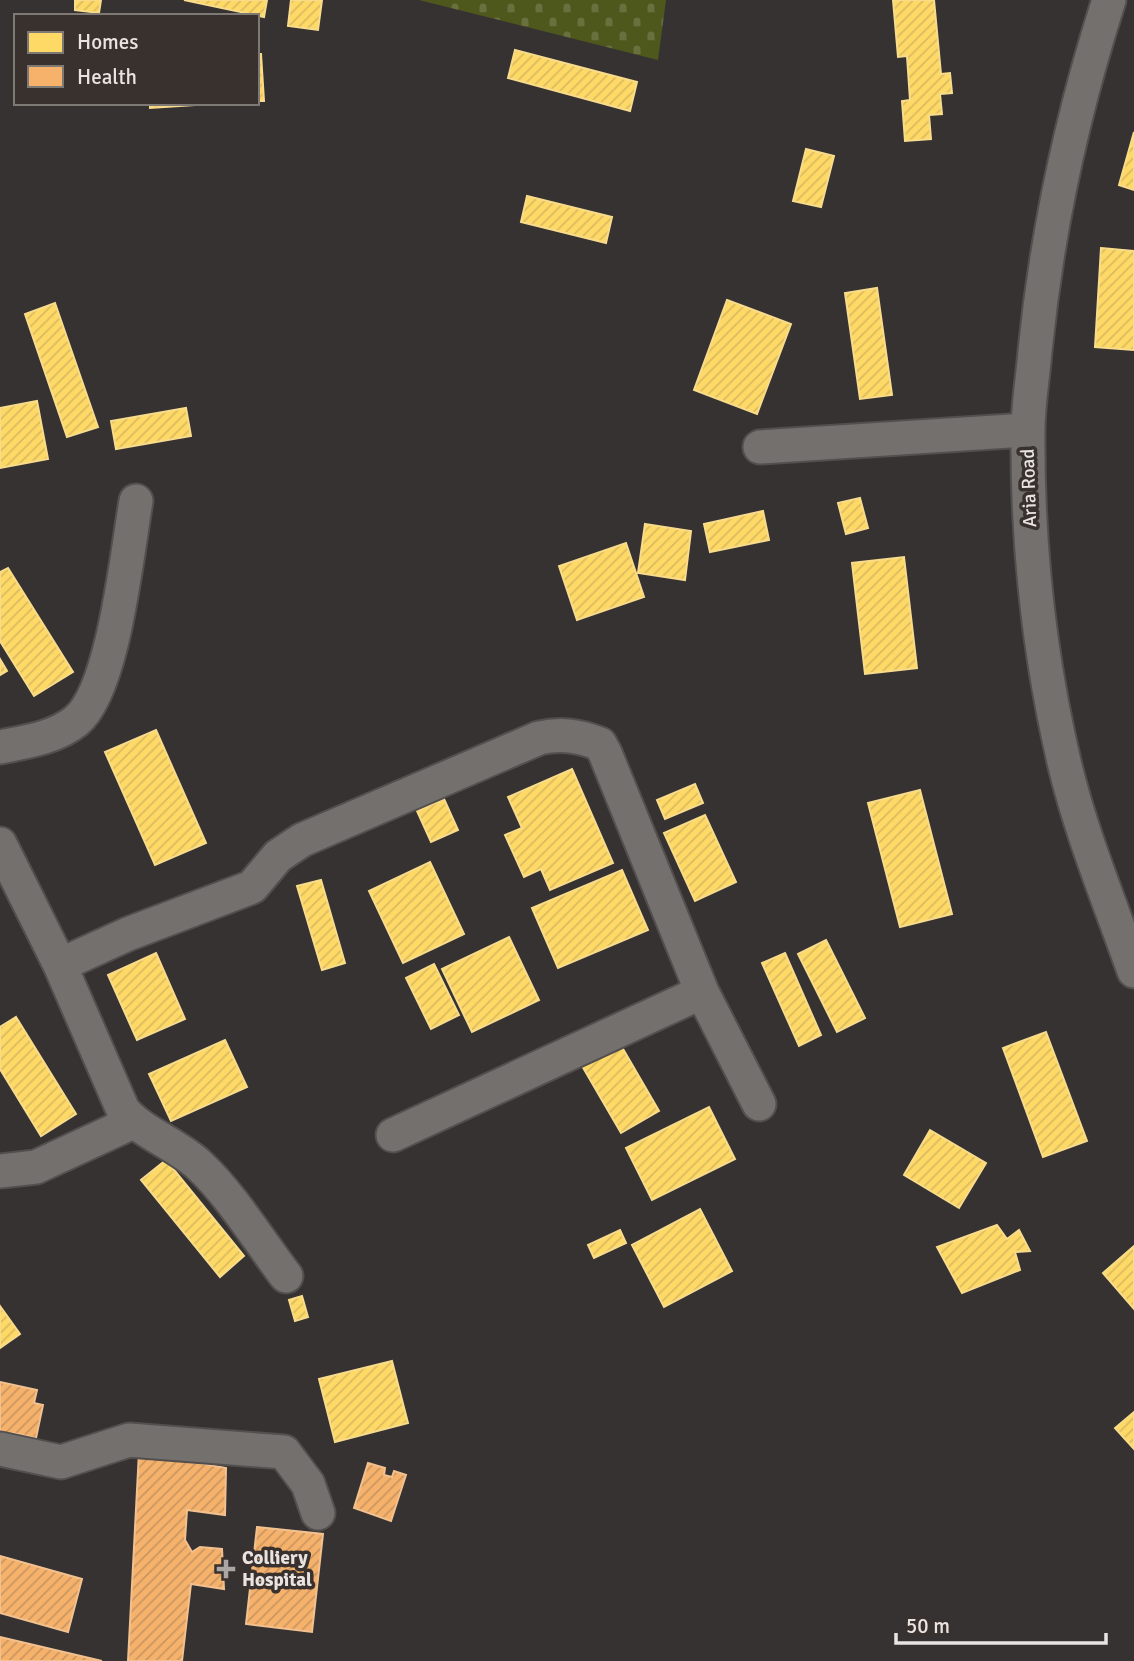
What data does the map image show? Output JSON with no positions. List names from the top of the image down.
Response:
{
  "streets": {
    "street": ["Aria Road"]
  },
  "places": {
    "health": ["Colliery Hospital"]
  },
  "legend": ["Homes", "Health"],
  "scale_bar": "50 m"
}
